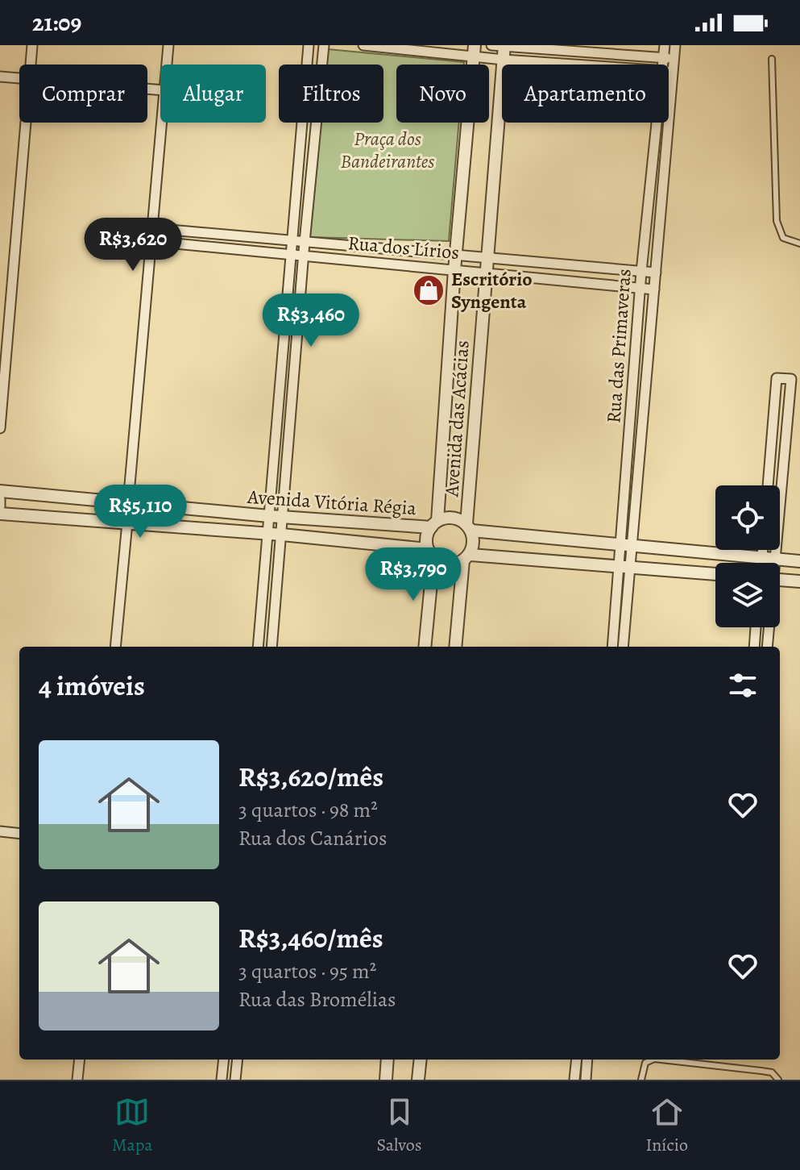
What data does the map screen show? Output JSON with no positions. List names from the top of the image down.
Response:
{
  "streets": {
    "street": [
      "Rua dos Lírios",
      "Rua das Primaveras",
      "Avenida das Acácias",
      "Avenida Vitória Régia"
    ]
  },
  "crossings": [
    ["Rua dos Lírios", "Rua das Primaveras"],
    ["Rua dos Lírios", "Avenida das Acácias"],
    ["Avenida das Acácias", "Avenida Vitória Régia"]
  ],
  "parks": ["Praça dos Bandeirantes"],
  "places": {
    "shop": ["Escritório Syngenta"]
  },
  "page": {
    "status": "21:09",
    "chip": [
      "Comprar",
      "Alugar",
      "Filtros",
      "Novo",
      "Apartamento"
    ],
    "price": [
      "R$3,620",
      "R$3,460",
      "R$5,110",
      "R$3,790"
    ],
    "heading": "4 imóveis",
    "list": [
      {
        "name": "R$3,620/mês",
        "note": "3 quartos · 98 m² · Rua dos Canários"
      },
      {
        "name": "R$3,460/mês",
        "note": "3 quartos · 95 m² · Rua das Bromélias"
      }
    ],
    "tabs": ["Mapa", "Salvos", "Início"]
  }
}
